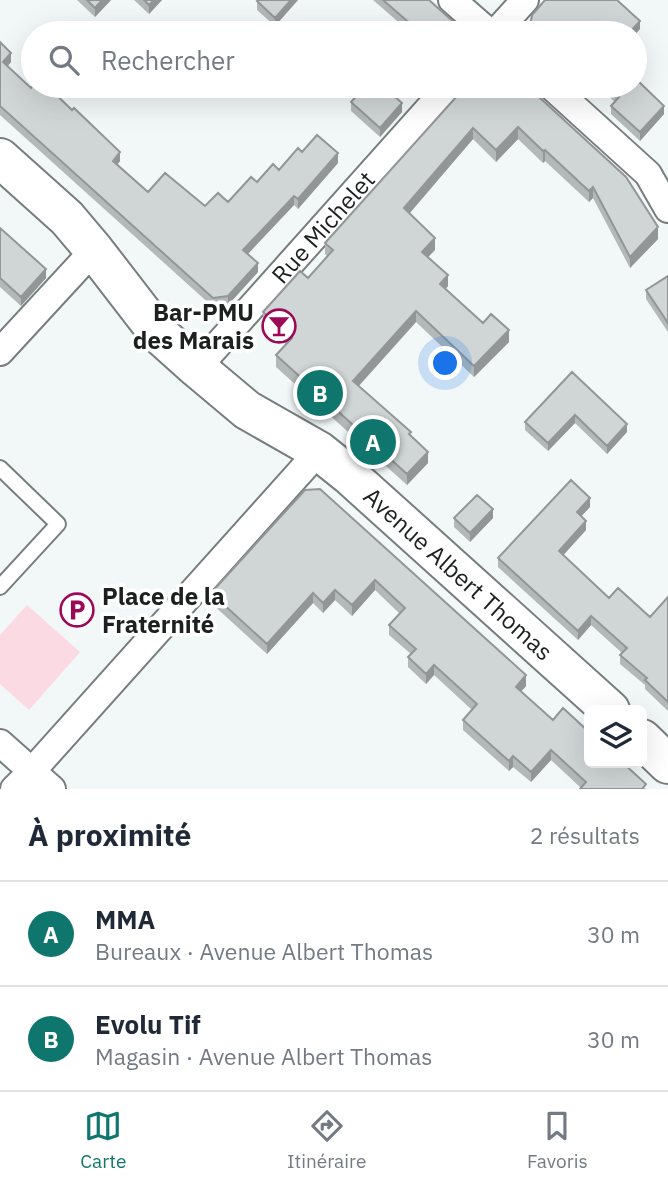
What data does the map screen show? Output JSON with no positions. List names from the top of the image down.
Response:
{
  "streets": {
    "main road": ["Avenue Albert Thomas"],
    "street": ["Rue Michelet"]
  },
  "crossings": [
    ["Rue Michelet", "Avenue Albert Thomas"]
  ],
  "places": {
    "bar": ["Bar-PMU des Marais"],
    "parking": ["Place de la Fraternité"]
  },
  "page": {
    "search": "Rechercher",
    "pins": ["B", "A"],
    "heading": ["À proximité", "2 résultats"],
    "list": [
      {
        "mark": "A",
        "name": "MMA",
        "note": "Bureaux · Avenue Albert Thomas",
        "value": "30 m"
      },
      {
        "mark": "B",
        "name": "Evolu Tif",
        "note": "Magasin · Avenue Albert Thomas",
        "value": "30 m"
      }
    ],
    "nav": ["Carte", "Itinéraire", "Favoris"]
  }
}
